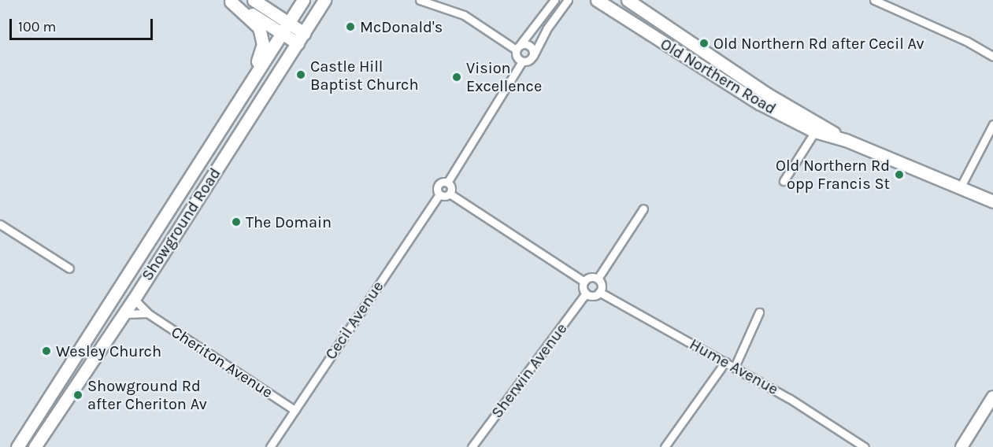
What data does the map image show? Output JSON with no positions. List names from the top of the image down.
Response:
{
  "streets": {
    "main road": ["Old Northern Road", "Showground Road"],
    "street": [
      "Cecil Avenue",
      "Cheriton Avenue",
      "Hume Avenue",
      "Sherwin Avenue"
    ]
  },
  "crossings": [
    ["Showground Road", "Cheriton Avenue"],
    ["Cecil Avenue", "Cheriton Avenue"],
    ["Hume Avenue", "Sherwin Avenue"]
  ],
  "places": [
    "McDonald's",
    "Old Northern Rd after Cecil Av",
    "Castle Hill Baptist Church",
    "Vision Excellence",
    "Old Northern Rd opp Francis St",
    "The Domain",
    "Wesley Church",
    "Showground Rd after Cheriton Av"
  ],
  "scale_bar": "100 m"
}
